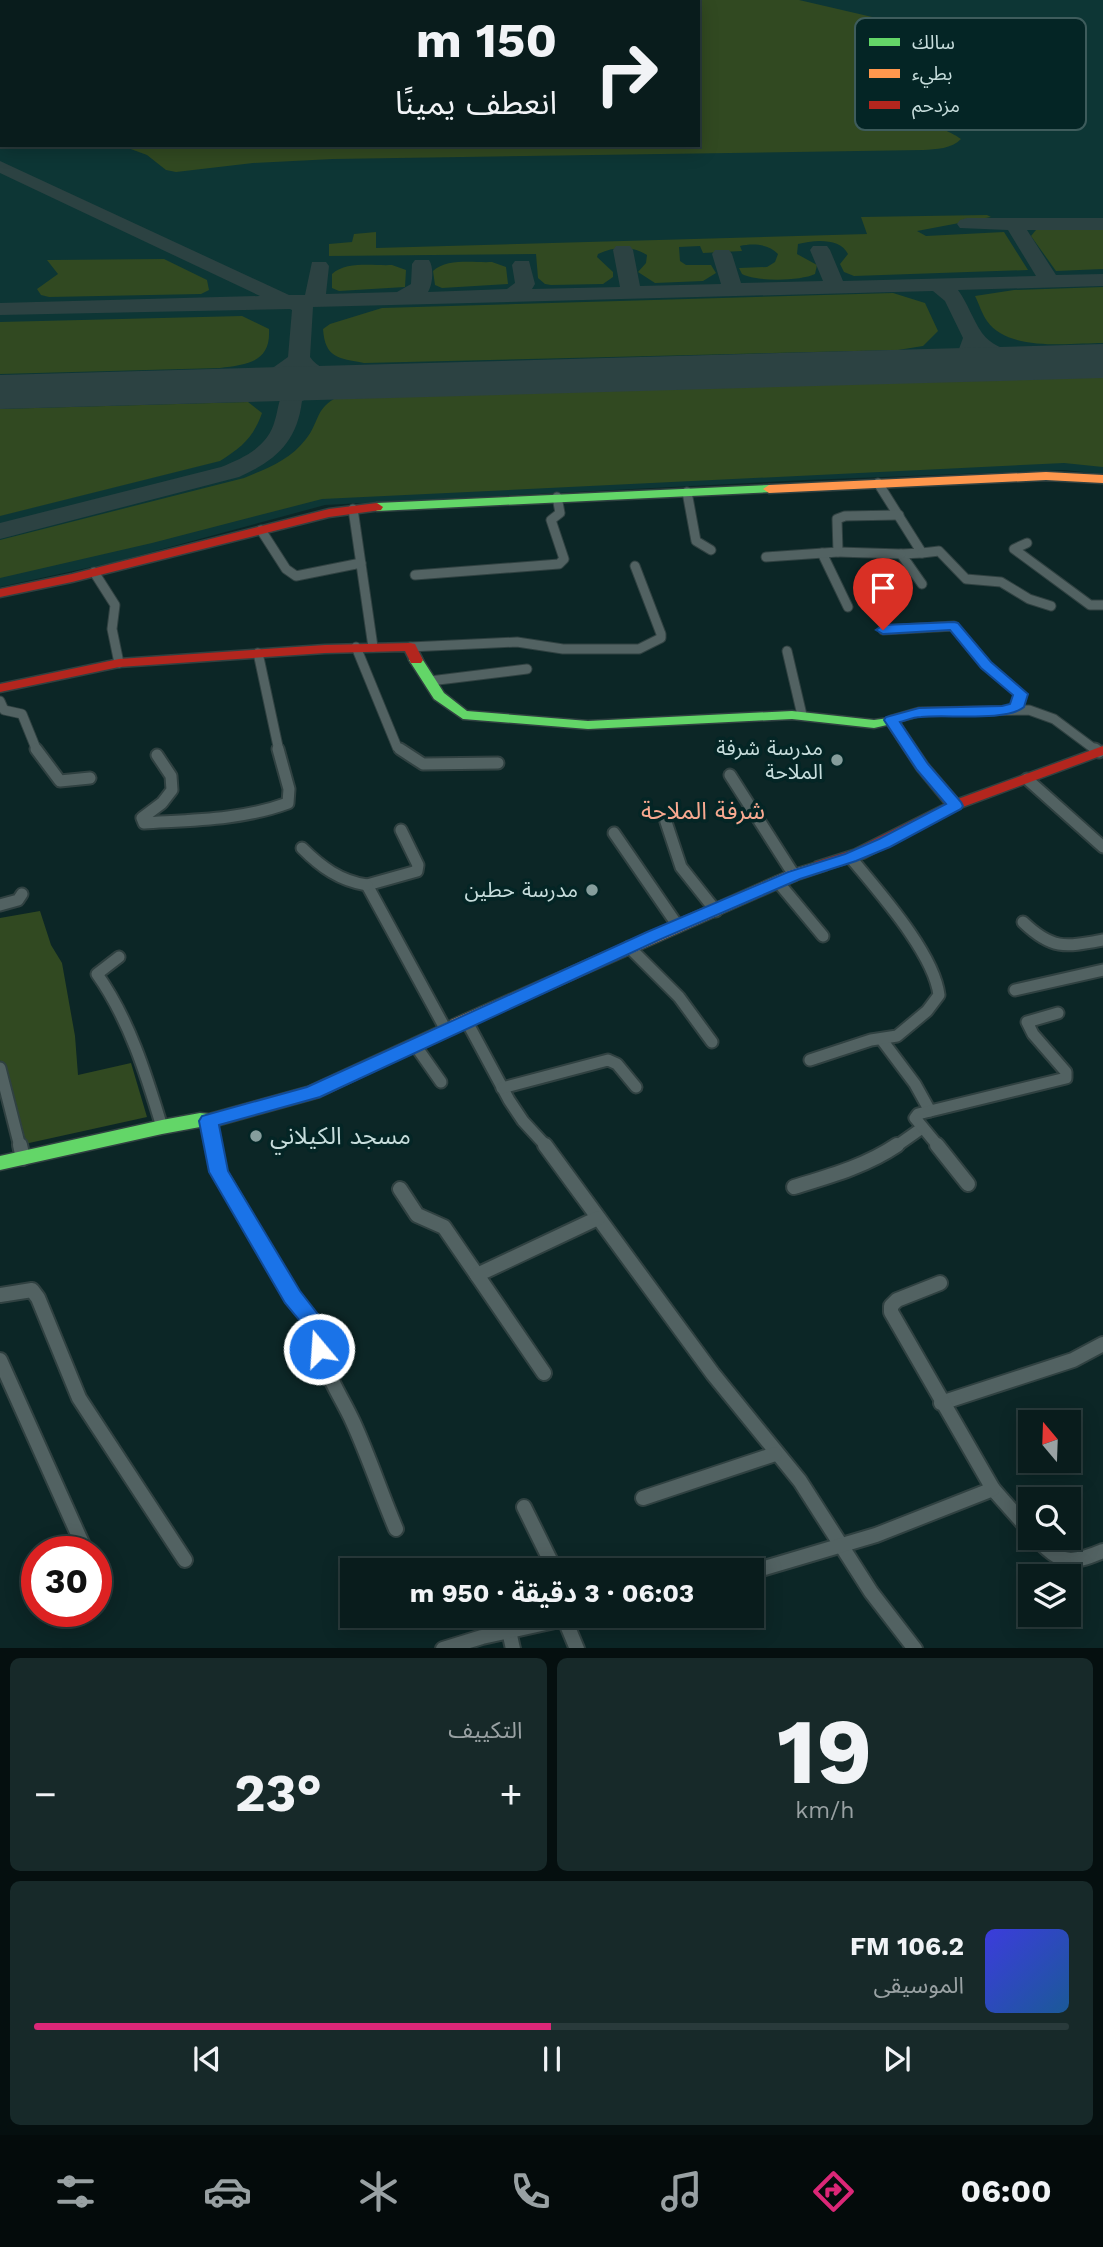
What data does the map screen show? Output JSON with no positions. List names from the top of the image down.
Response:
{
  "districts": ["شرفة الملاحة"],
  "places": ["مدرسة شرفة الملاحة", "مدرسة حطين", "مسجد الكيلاني"],
  "legend": ["سالك", "بطيء", "مزدحم"],
  "north": "top",
  "page": {
    "turn": ["150 m", "انعطف يمينًا"],
    "limit": "30",
    "trip": "06:03 · 3 دقيقة · 950 m",
    "tile": [
      ["19", "km/h"],
      "التكييف"
    ],
    "heat": ["−", "23°", "+"],
    "song": ["106.2 FM", "الموسيقى"],
    "tabs": "06:00"
  }
}
